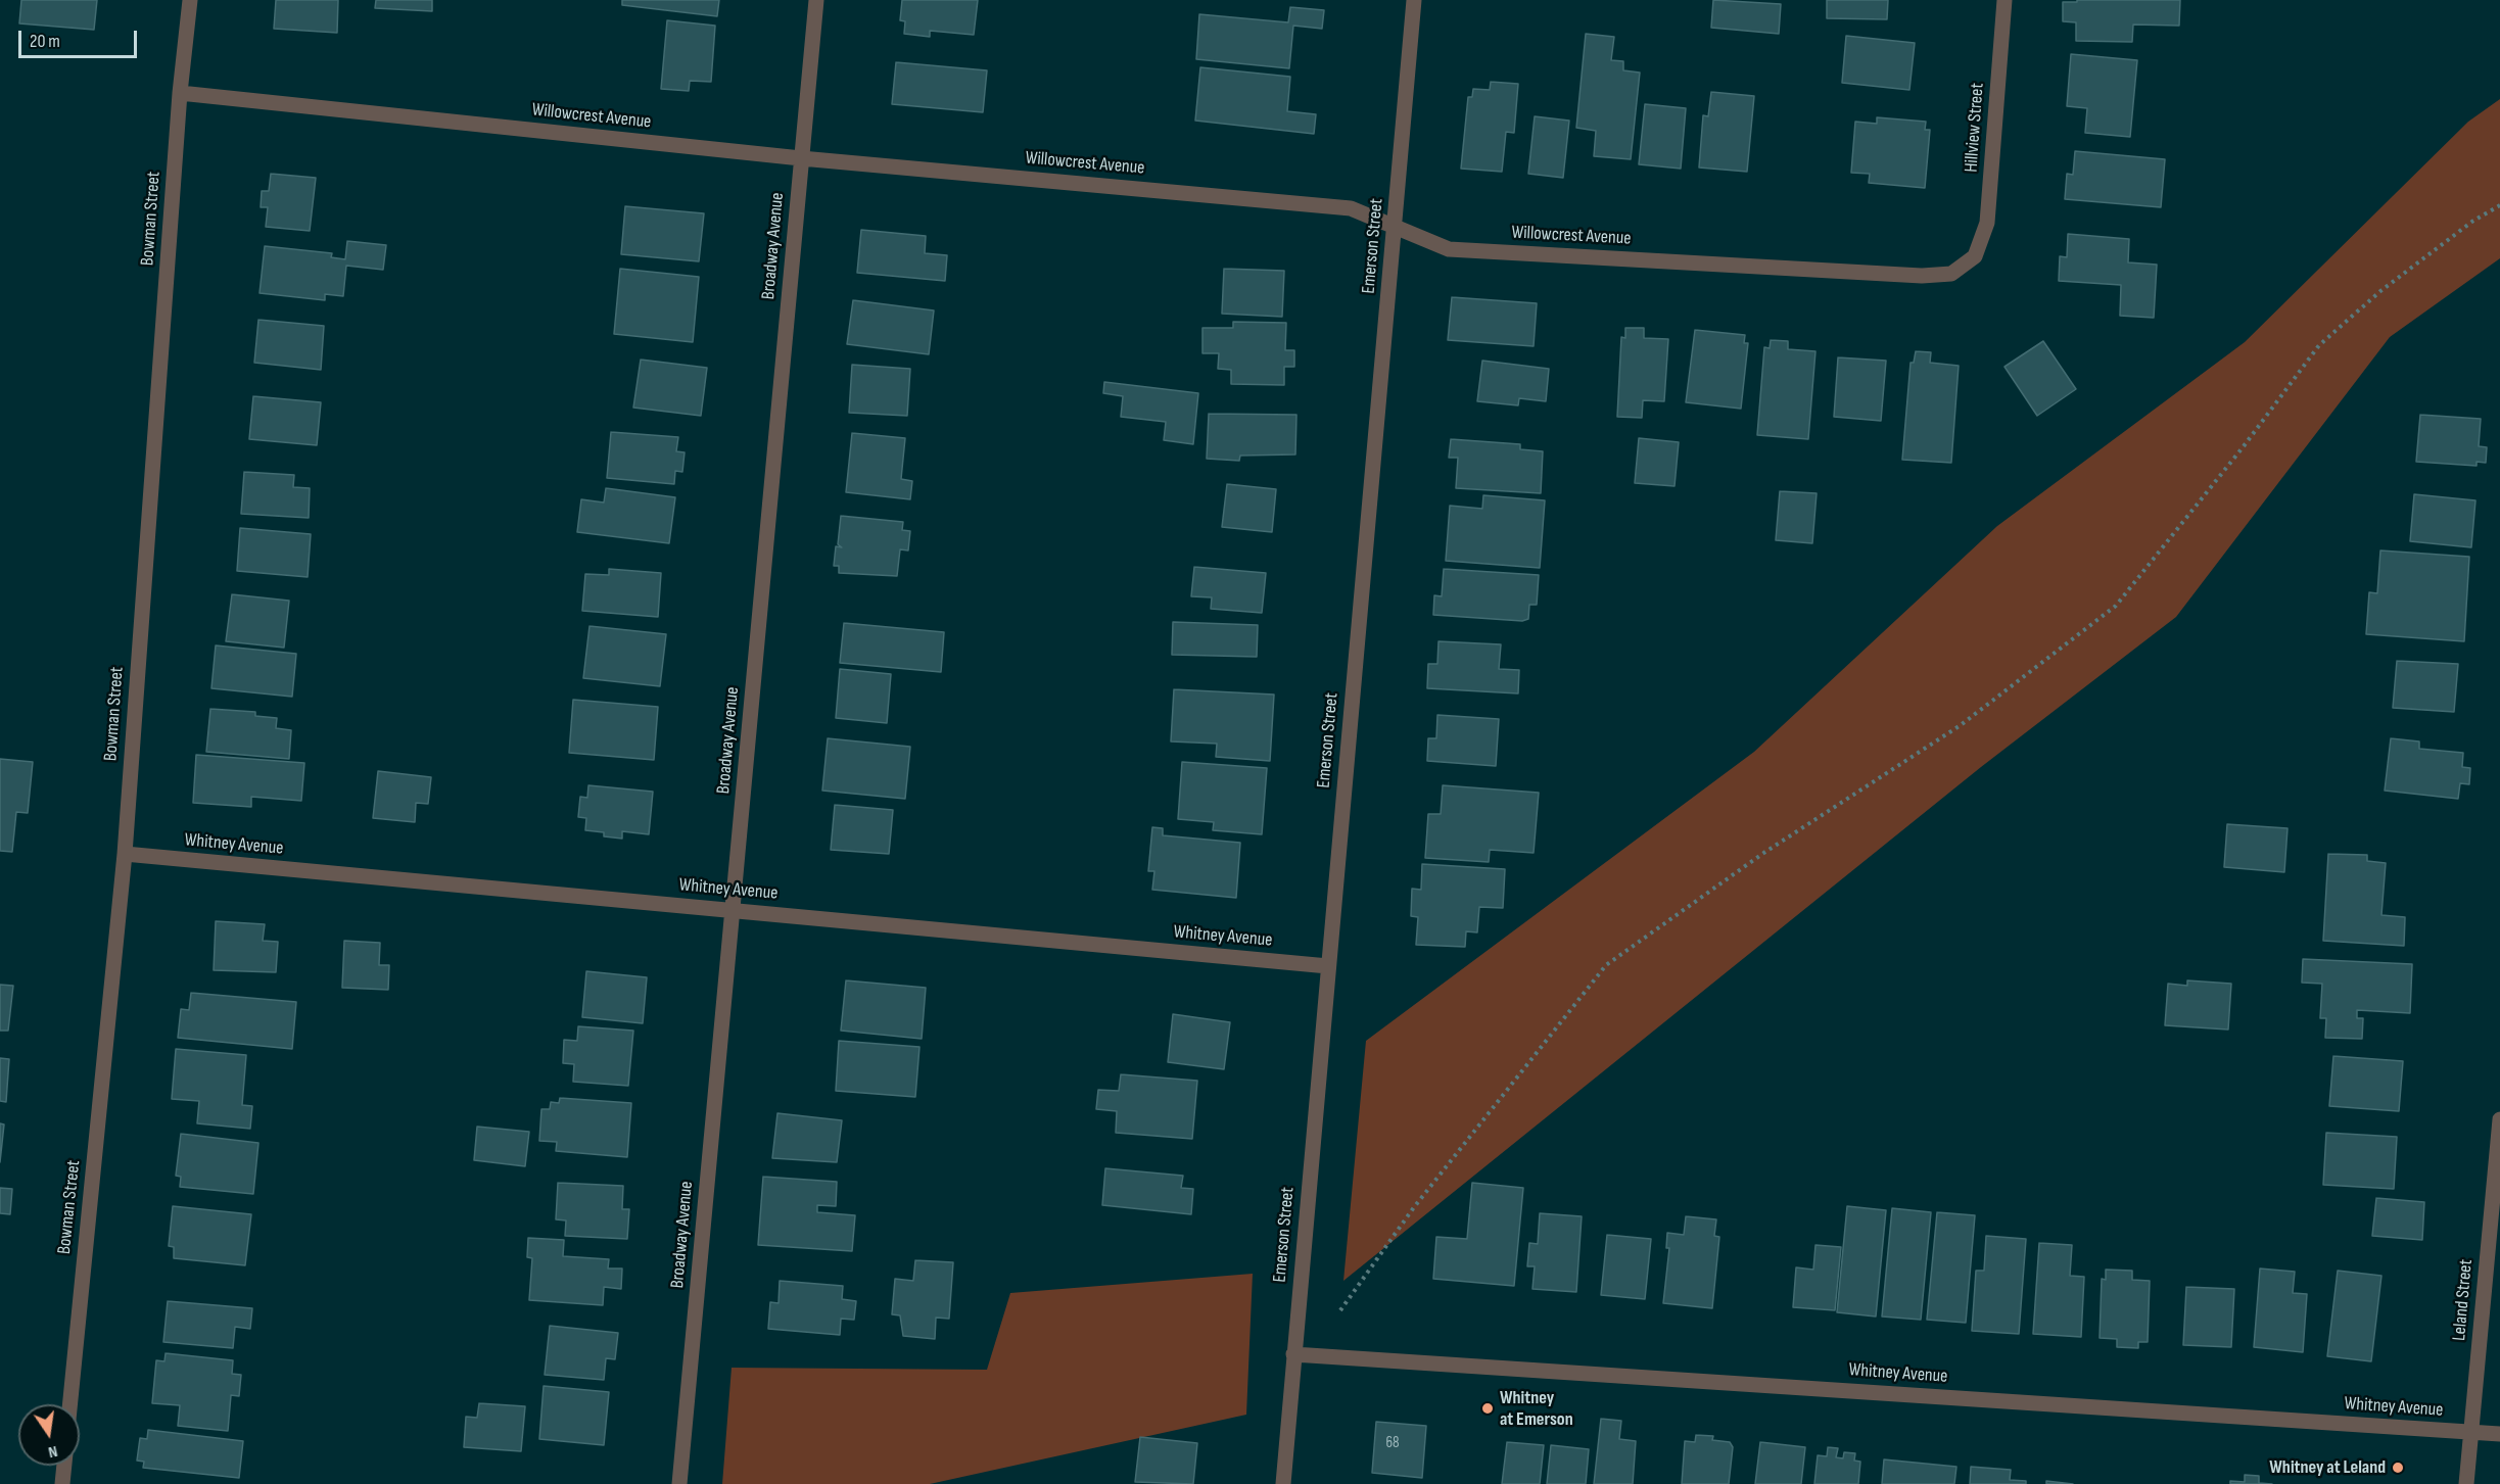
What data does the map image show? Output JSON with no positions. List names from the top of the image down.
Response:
{
  "streets": {
    "street": [
      "Willowcrest Avenue",
      "Hillview Street",
      "Bowman Street",
      "Broadway Avenue",
      "Emerson Street",
      "Whitney Avenue",
      "Leland Street"
    ]
  },
  "crossings": [
    ["Willowcrest Avenue", "Hillview Street"],
    ["Willowcrest Avenue", "Bowman Street"],
    ["Willowcrest Avenue", "Broadway Avenue"],
    ["Willowcrest Avenue", "Emerson Street"],
    ["Bowman Street", "Whitney Avenue"],
    ["Broadway Avenue", "Whitney Avenue"],
    ["Emerson Street", "Whitney Avenue"],
    ["Whitney Avenue", "Leland Street"]
  ],
  "places": ["Whitney at Emerson", "Whitney at Leland"],
  "house_numbers": ["68"],
  "scale_bar": "20 m",
  "north": "bottom"
}
